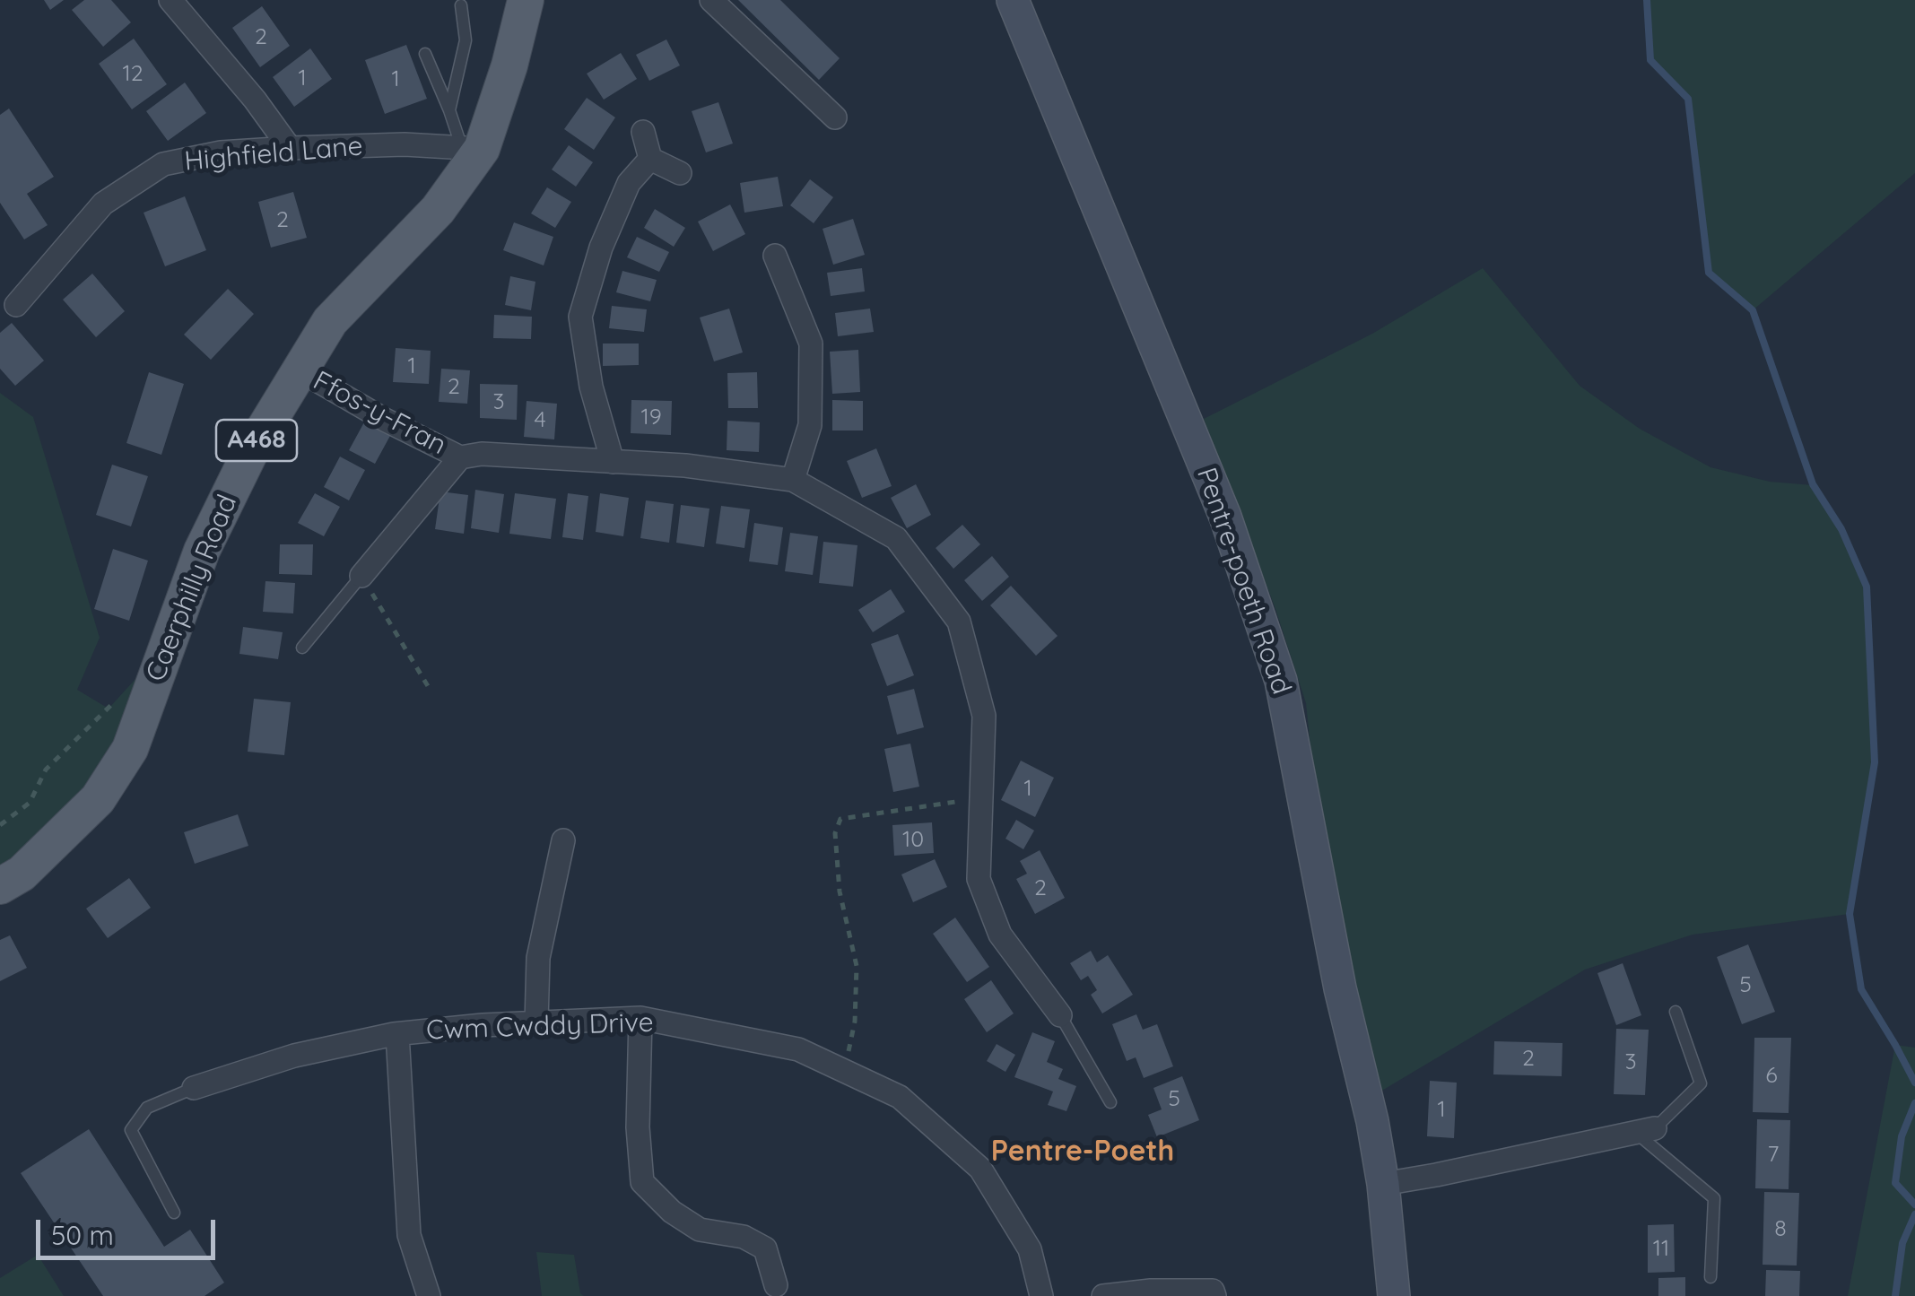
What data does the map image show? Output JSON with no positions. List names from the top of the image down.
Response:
{
  "streets": {
    "main road": ["A468", "Caerphilly Road"],
    "street": [
      "Highfield Lane",
      "Ffos-y-Fran",
      "Pentre-poeth Road",
      "Cwm Cwddy Drive"
    ]
  },
  "crossings": [
    ["Highfield Lane", "Caerphilly Road"],
    ["Ffos-y-Fran", "Caerphilly Road"]
  ],
  "districts": ["Pentre-Poeth"],
  "house_numbers": [
    "2",
    "12",
    "1",
    "1",
    "2",
    "1",
    "2",
    "3",
    "19",
    "4",
    "1",
    "10",
    "2",
    "5",
    "2",
    "3",
    "6",
    "5",
    "1",
    "7",
    "8",
    "11"
  ],
  "scale_bar": "50 m"
}
